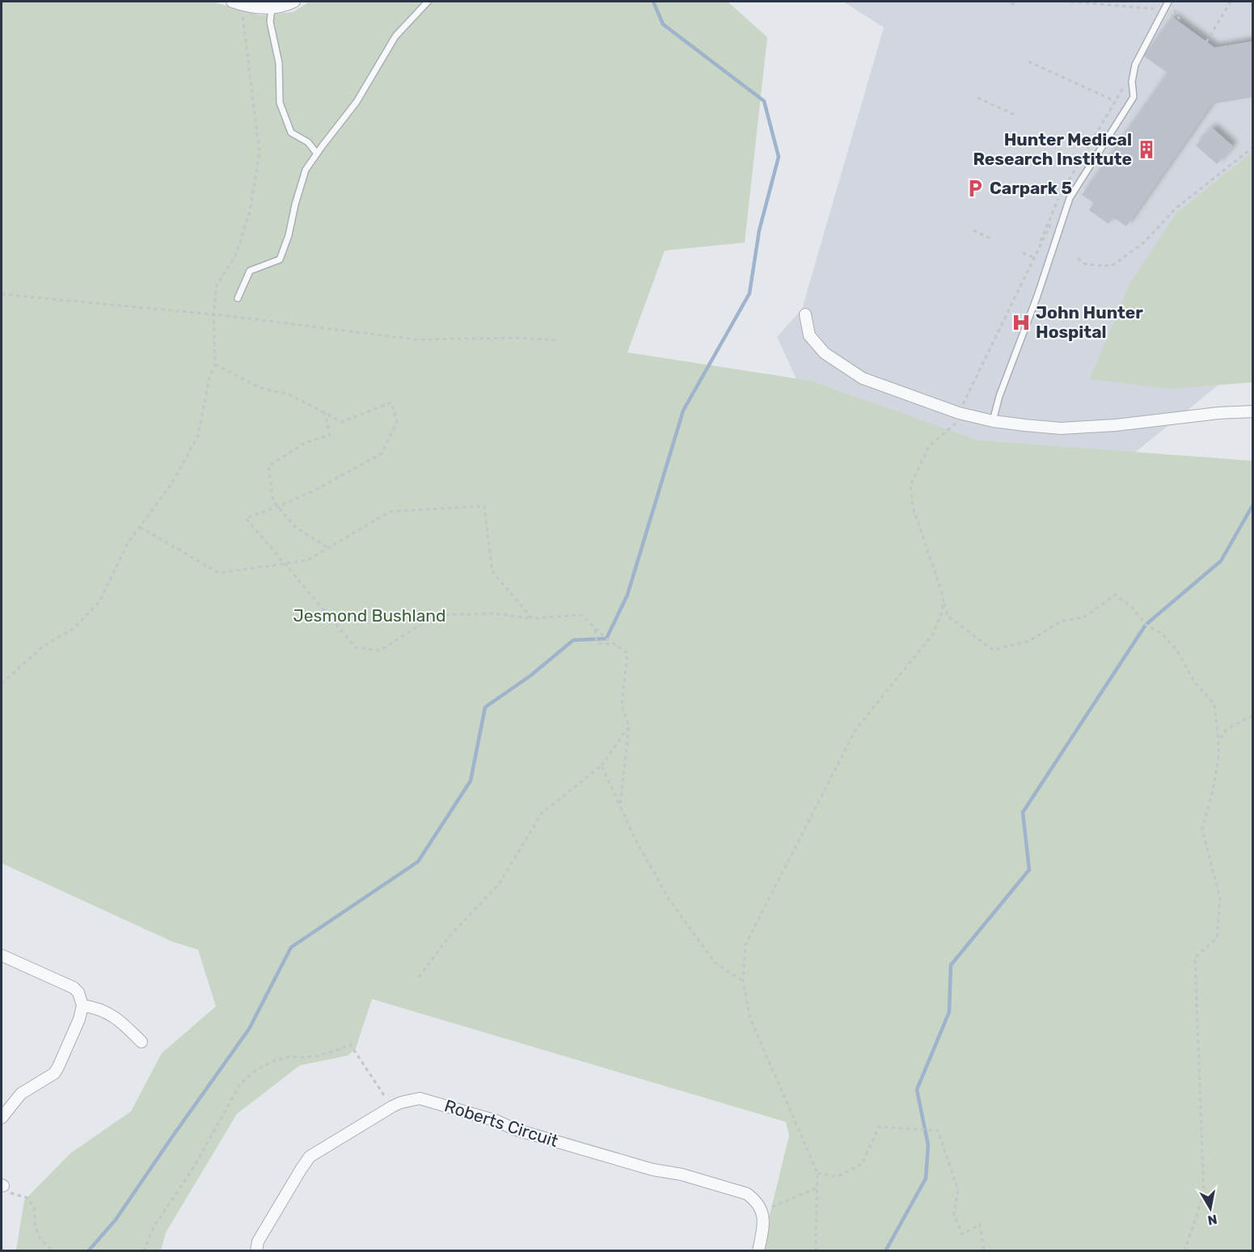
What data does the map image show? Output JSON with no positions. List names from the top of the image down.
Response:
{
  "streets": {
    "street": ["Roberts Circuit"]
  },
  "parks": ["Jesmond Bushland"],
  "places": {
    "building": ["Hunter Medical Research Institute"],
    "parking": ["Carpark 5"],
    "hospital": ["John Hunter Hospital"]
  },
  "north": "bottom"
}
